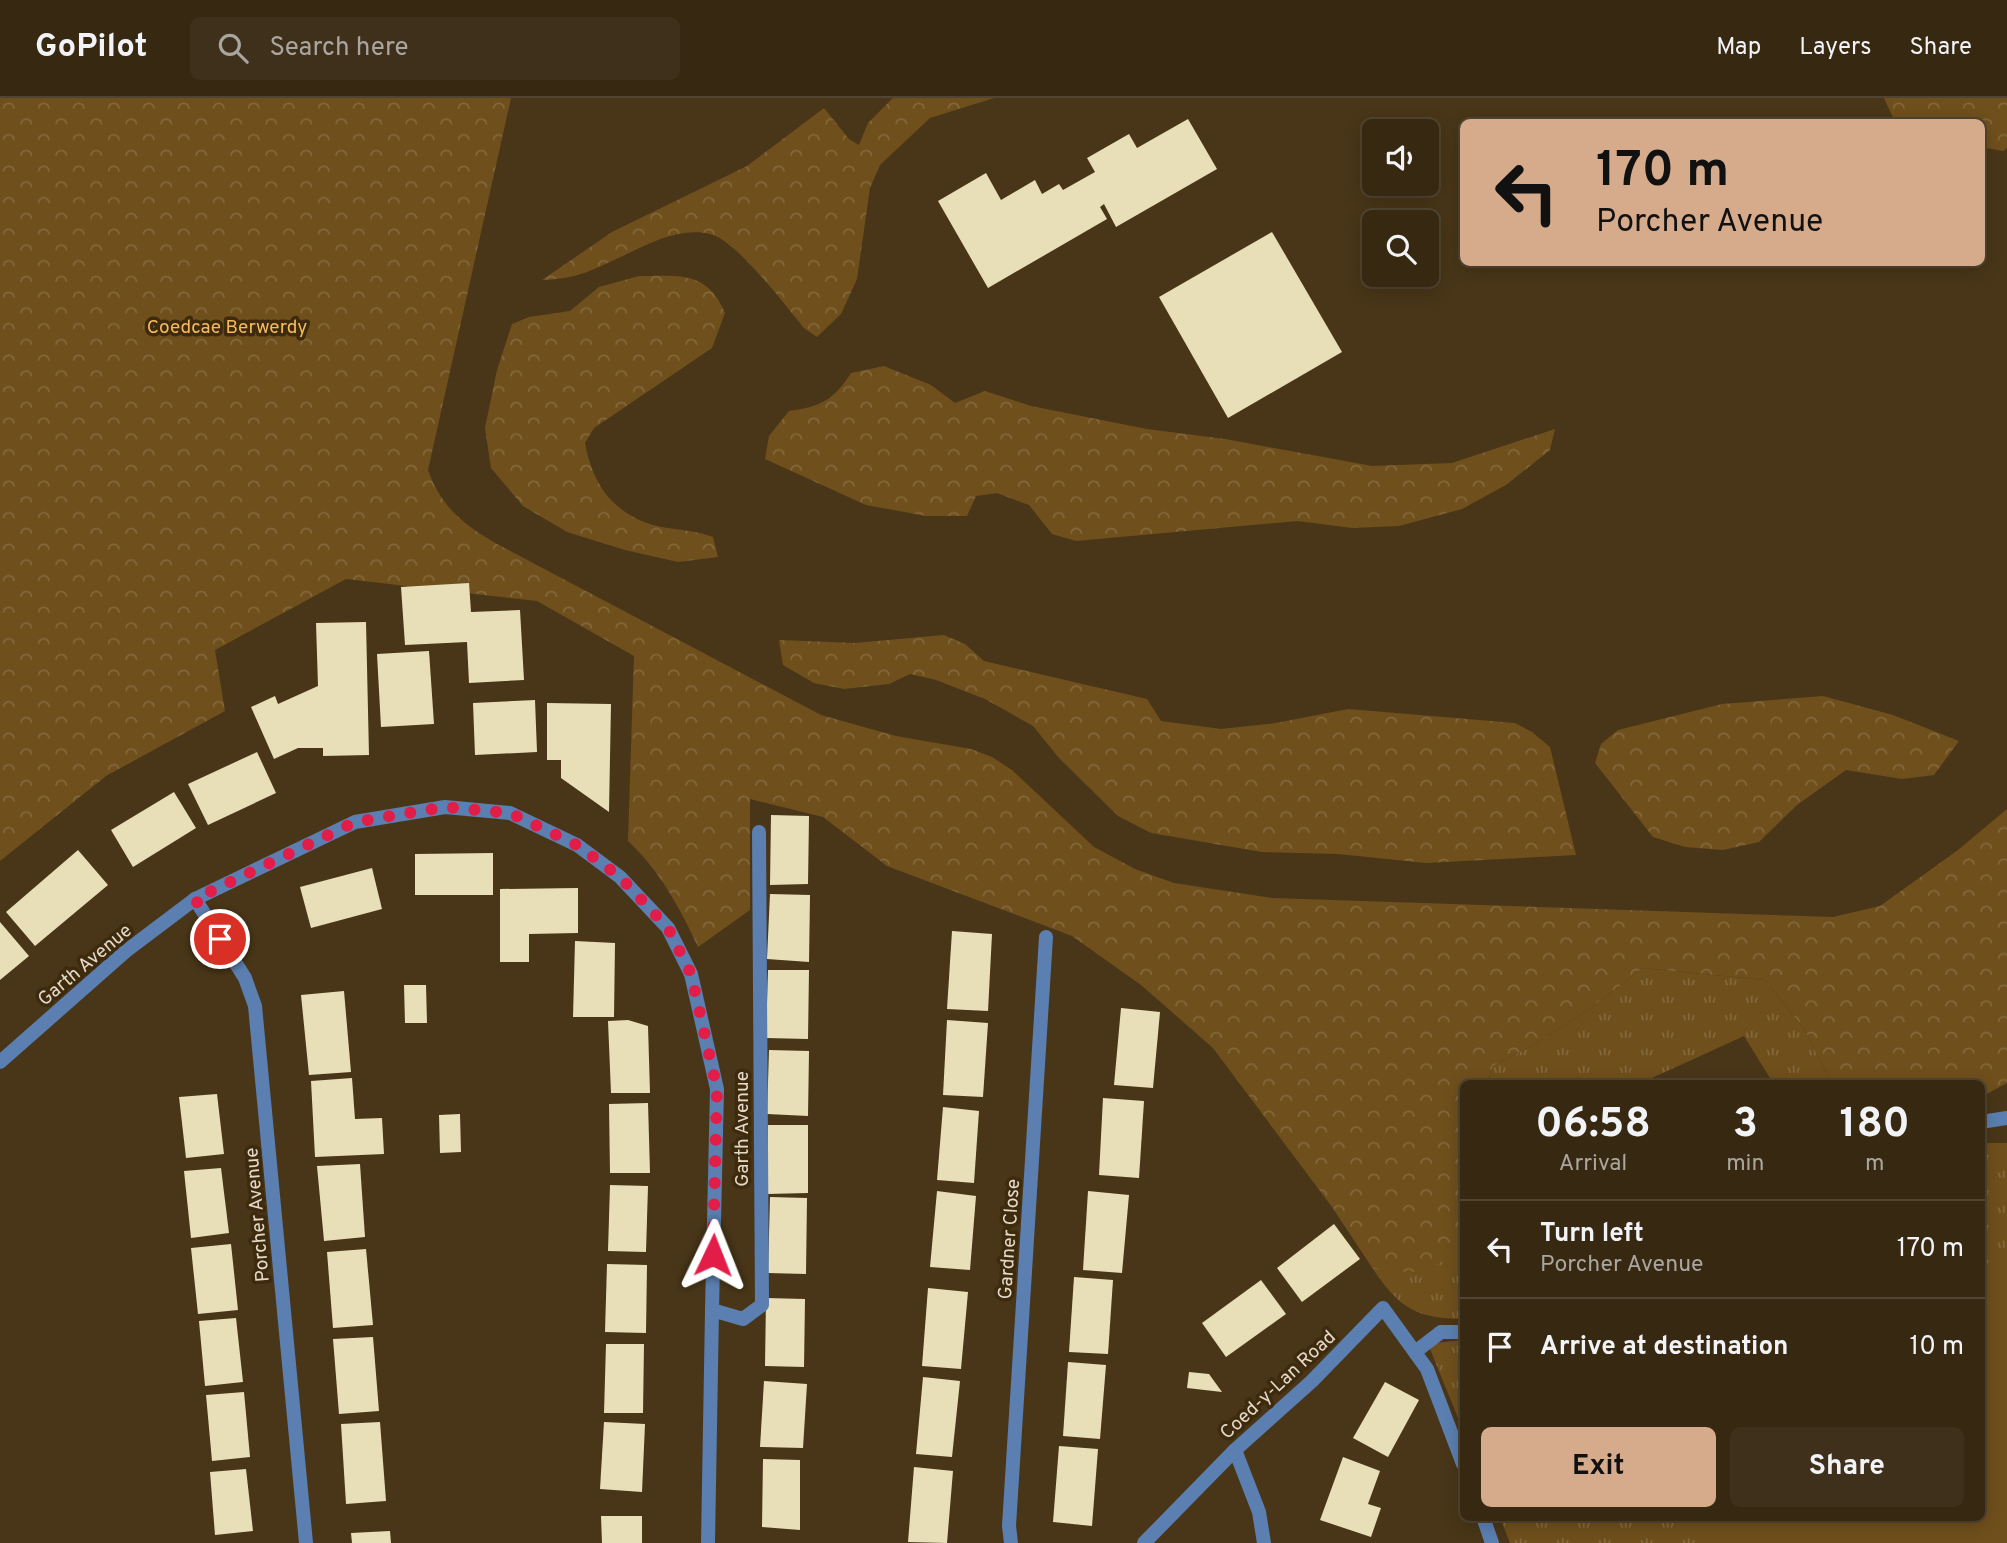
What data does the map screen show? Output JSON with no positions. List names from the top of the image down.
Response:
{
  "streets": {
    "street": [
      "Garth Avenue",
      "Porcher Avenue",
      "Gardner Close",
      "Coed-y-Lan Road"
    ]
  },
  "crossings": [
    ["Garth Avenue", "Porcher Avenue"]
  ],
  "parks": ["Coedcae Berwerdy"],
  "page": {
    "header": "GoPilot",
    "search": "Search here",
    "nav": ["Map", "Layers", "Share"],
    "turn": ["170 m", "Porcher Avenue"],
    "eta": [
      "06:58",
      "Arrival",
      "3",
      "min",
      "180",
      "m"
    ],
    "list": [
      {
        "name": "Turn left",
        "note": "Porcher Avenue",
        "value": "170 m"
      },
      {
        "name": "Arrive at destination",
        "value": "10 m"
      }
    ],
    "buttons": ["Exit", "Share"]
  }
}
